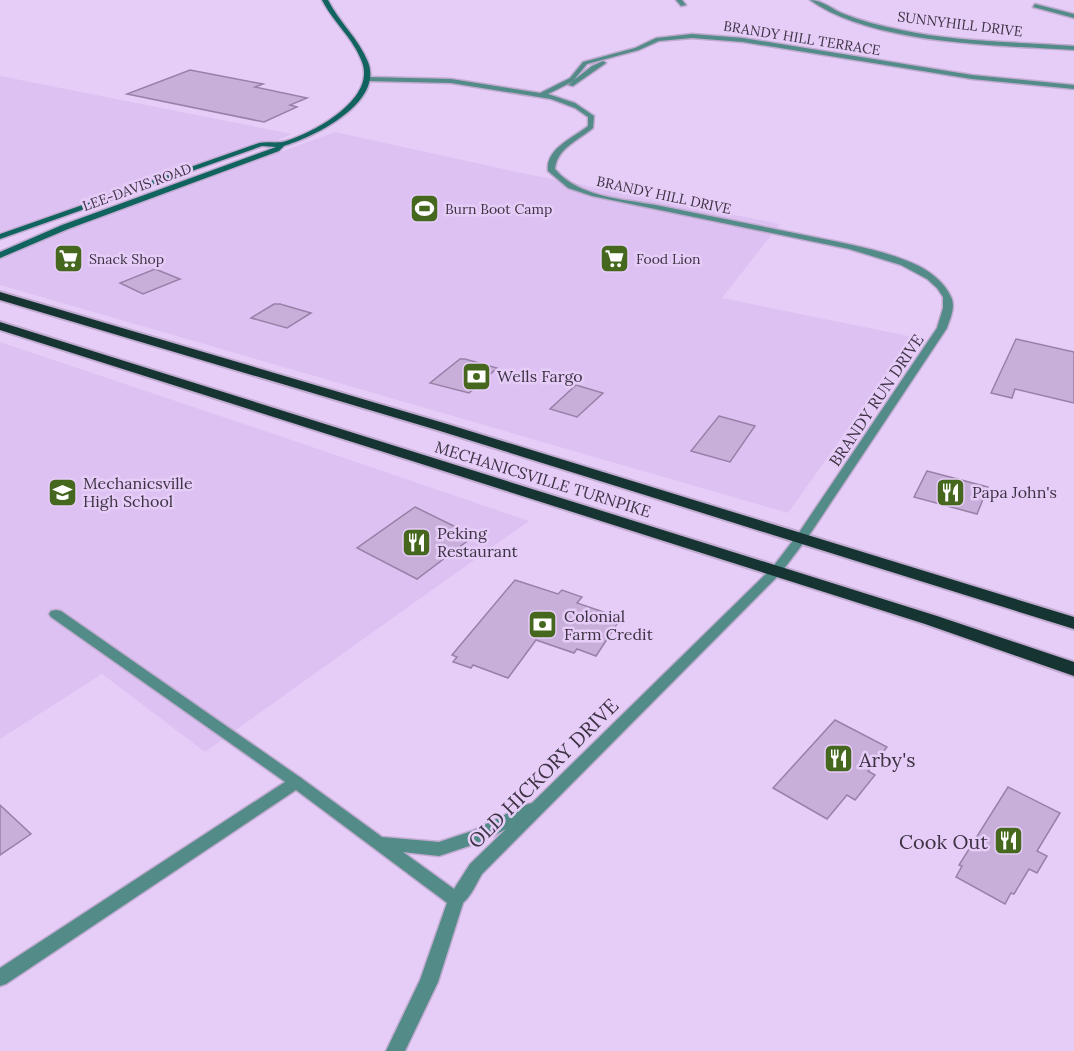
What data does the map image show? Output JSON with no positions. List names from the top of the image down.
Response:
{
  "streets": {
    "highway": ["MECHANICSVILLE TURNPIKE"],
    "main road": ["LEE-DAVIS ROAD"],
    "street": [
      "SUNNYHILL DRIVE",
      "BRANDY HILL TERRACE",
      "BRANDY HILL DRIVE",
      "BRANDY RUN DRIVE",
      "OLD HICKORY DRIVE"
    ]
  },
  "crossings": [
    ["BRANDY HILL TERRACE", "BRANDY HILL DRIVE"],
    ["LEE-DAVIS ROAD", "BRANDY HILL DRIVE"],
    ["BRANDY HILL DRIVE", "BRANDY RUN DRIVE"],
    ["BRANDY RUN DRIVE", "MECHANICSVILLE TURNPIKE"],
    ["BRANDY RUN DRIVE", "OLD HICKORY DRIVE"],
    ["MECHANICSVILLE TURNPIKE", "OLD HICKORY DRIVE"]
  ],
  "places": {
    "sports": ["Burn Boot Camp"],
    "supermarket": ["Snack Shop", "Food Lion"],
    "bank": ["Wells Fargo", "Colonial Farm Credit"],
    "school or university": ["Mechanicsville High School"],
    "restaurant": [
      "Papa John's",
      "Peking Restaurant",
      "Arby's",
      "Cook Out"
    ]
  }
}
